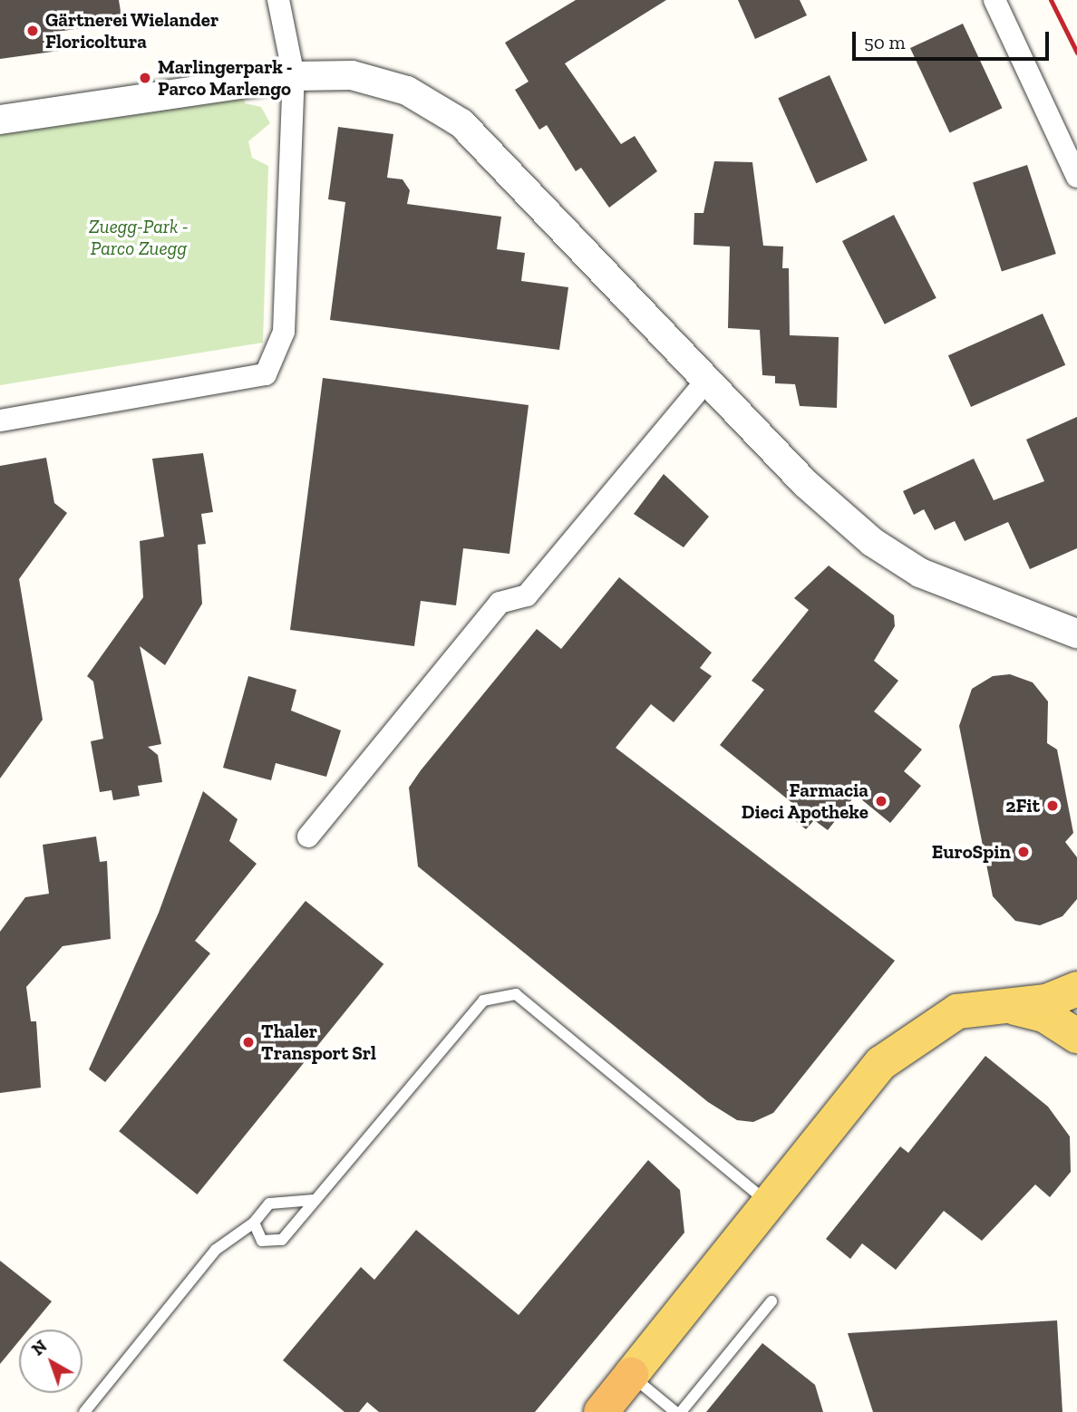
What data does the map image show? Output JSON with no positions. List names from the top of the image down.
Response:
{
  "parks": ["Zuegg-Park - Parco Zuegg"],
  "places": [
    "Gärtnerei Wielander Floricoltura",
    "Marlingerpark - Parco Marlengo",
    "Farmacia Dieci Apotheke",
    "2Fit",
    "EuroSpin",
    "Thaler Transport Srl"
  ],
  "scale_bar": "50 m",
  "north": "top left"
}
